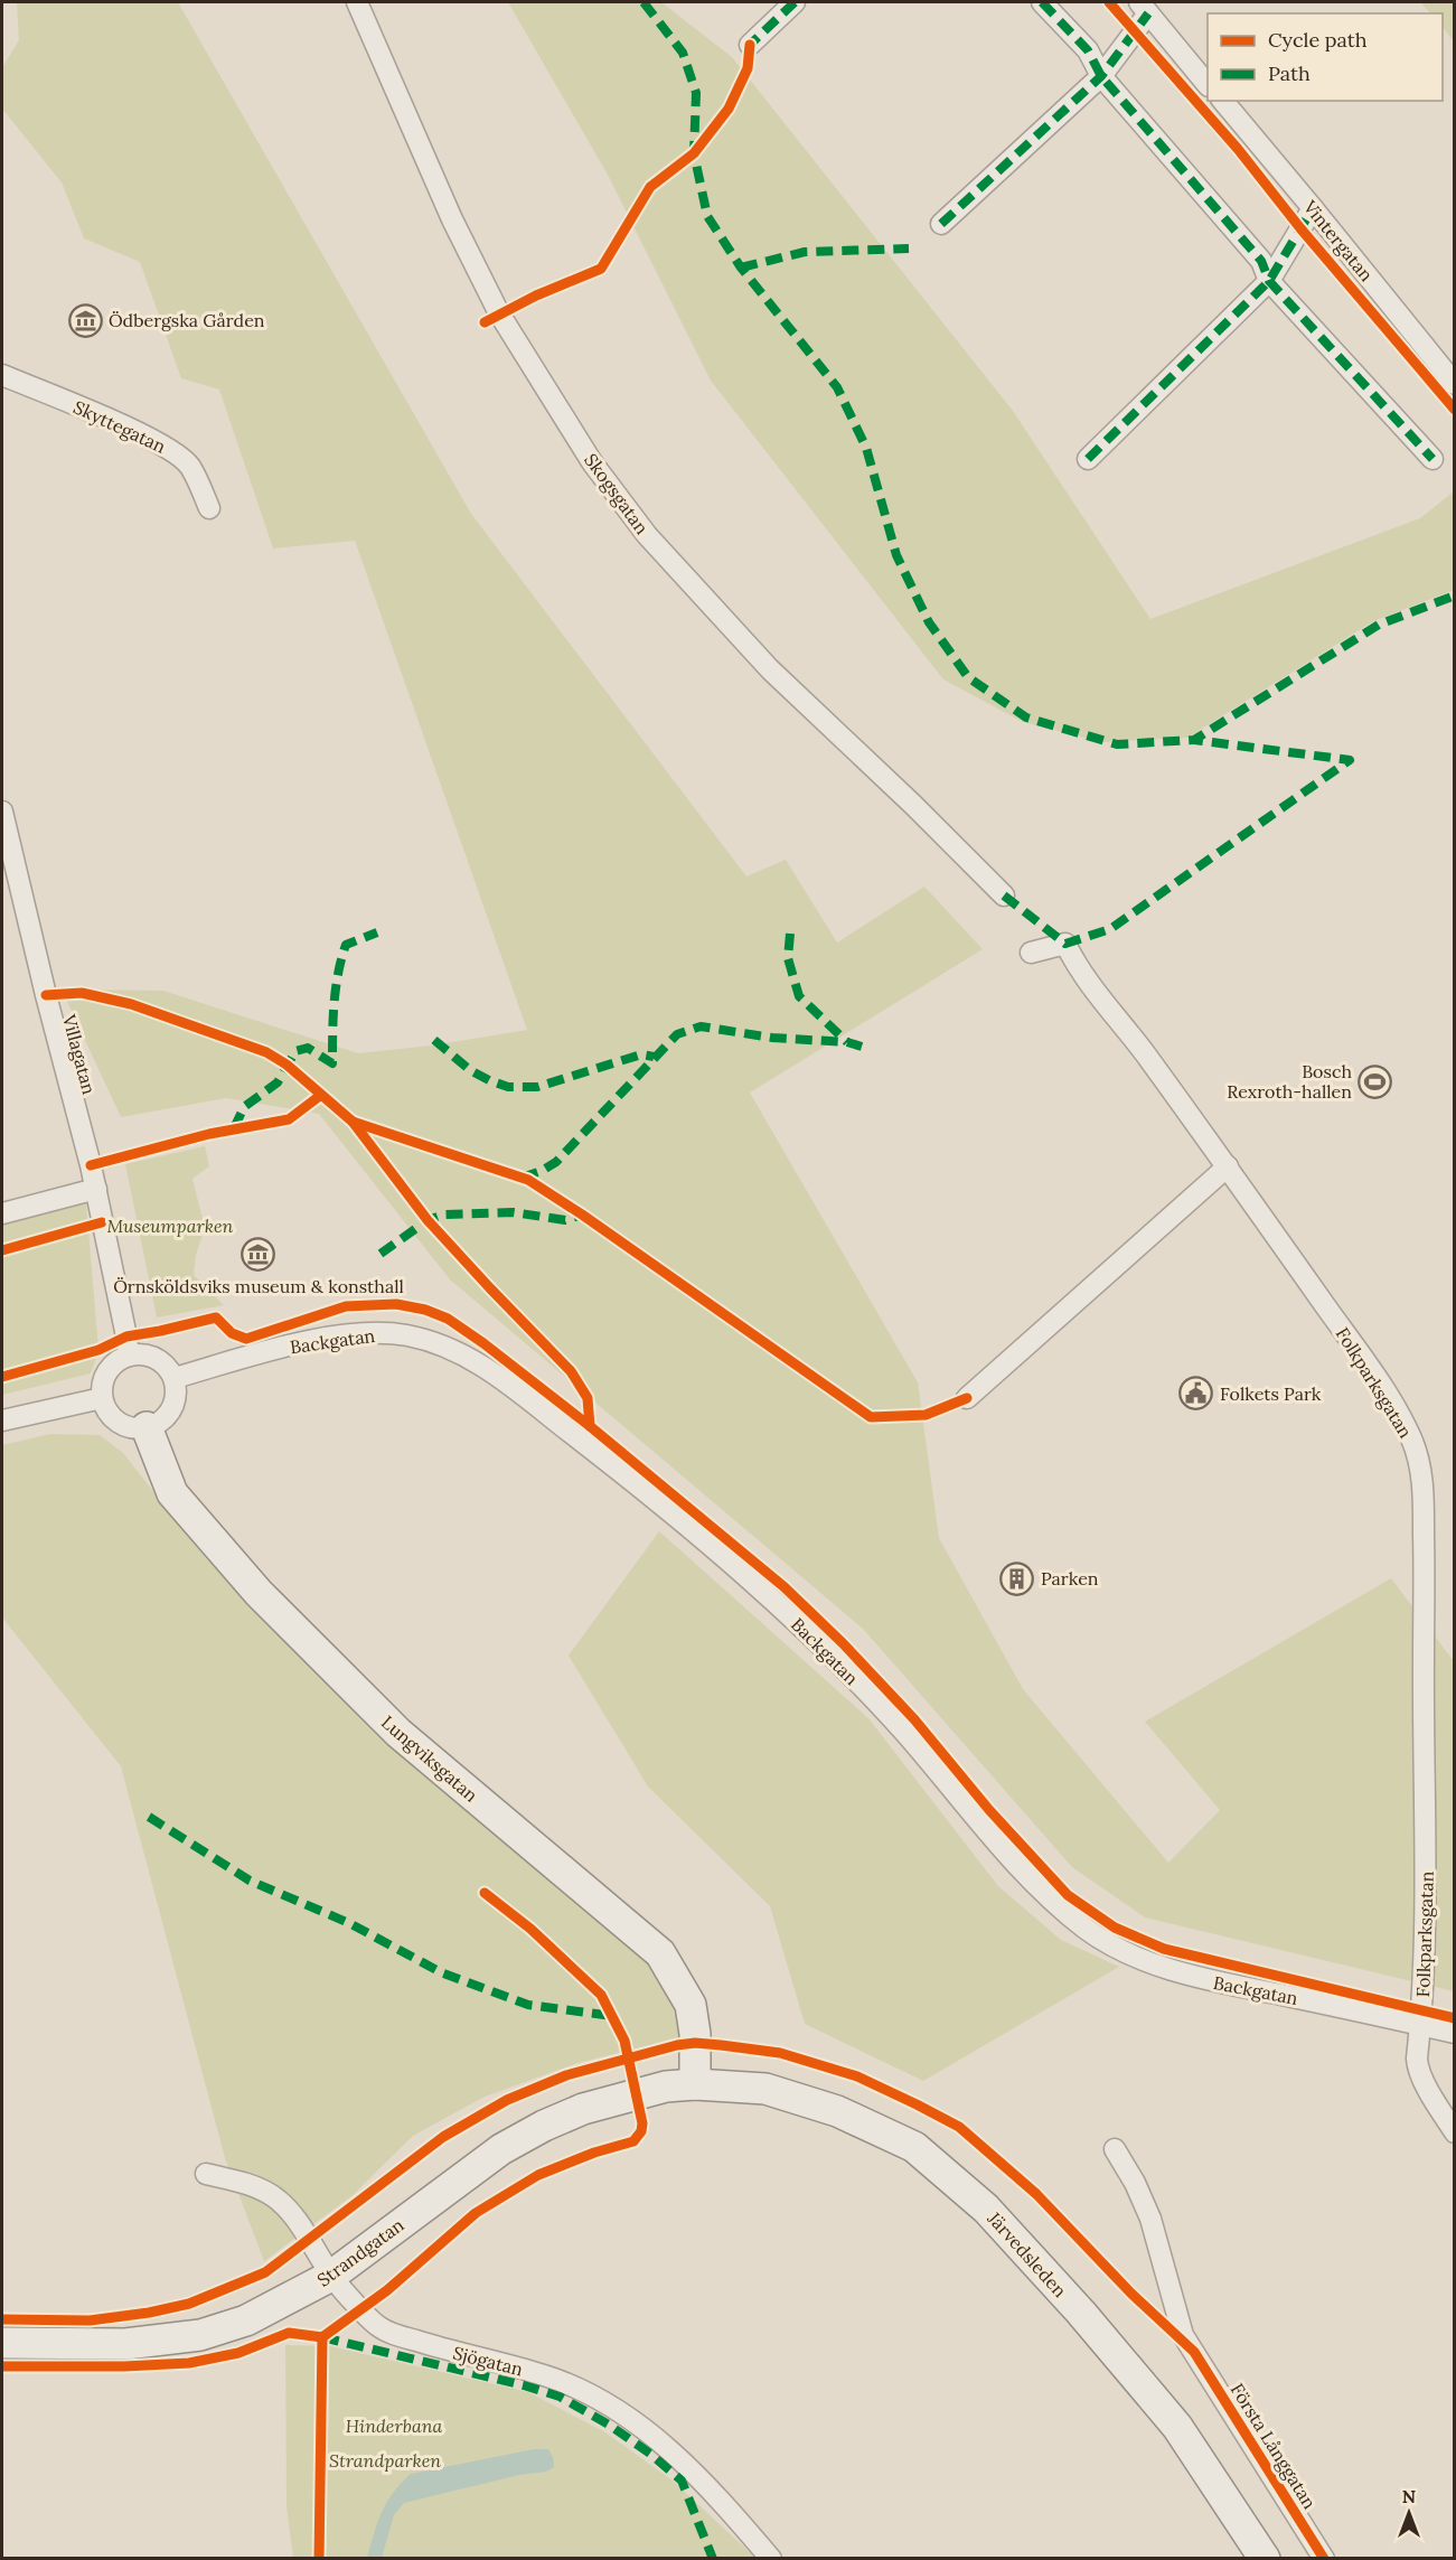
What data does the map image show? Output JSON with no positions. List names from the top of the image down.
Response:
{
  "streets": {
    "main road": ["Lungviksgatan", "Strandgatan", "Järvedsleden"],
    "street": [
      "Vintergatan",
      "Skyttegatan",
      "Skogsgatan",
      "Villagatan",
      "Backgatan",
      "Folkparksgatan",
      "Sjögatan",
      "Första Långgatan"
    ]
  },
  "crossings": [
    ["Villagatan", "Backgatan"],
    ["Villagatan", "Lungviksgatan"],
    ["Backgatan", "Folkparksgatan"],
    ["Backgatan", "Lungviksgatan"],
    ["Lungviksgatan", "Strandgatan"],
    ["Lungviksgatan", "Järvedsleden"],
    ["Strandgatan", "Järvedsleden"],
    ["Strandgatan", "Sjögatan"]
  ],
  "parks": ["Museumparken", "Hinderbana", "Strandparken"],
  "places": {
    "museum": ["Ödbergska Gården", "Örnsköldsviks museum & konsthall"],
    "sports": ["Bosch Rexroth-hallen"],
    "public building": ["Folkets Park"],
    "building": ["Parken"]
  },
  "legend": ["Cycle path", "Path"],
  "north": "top"
}
